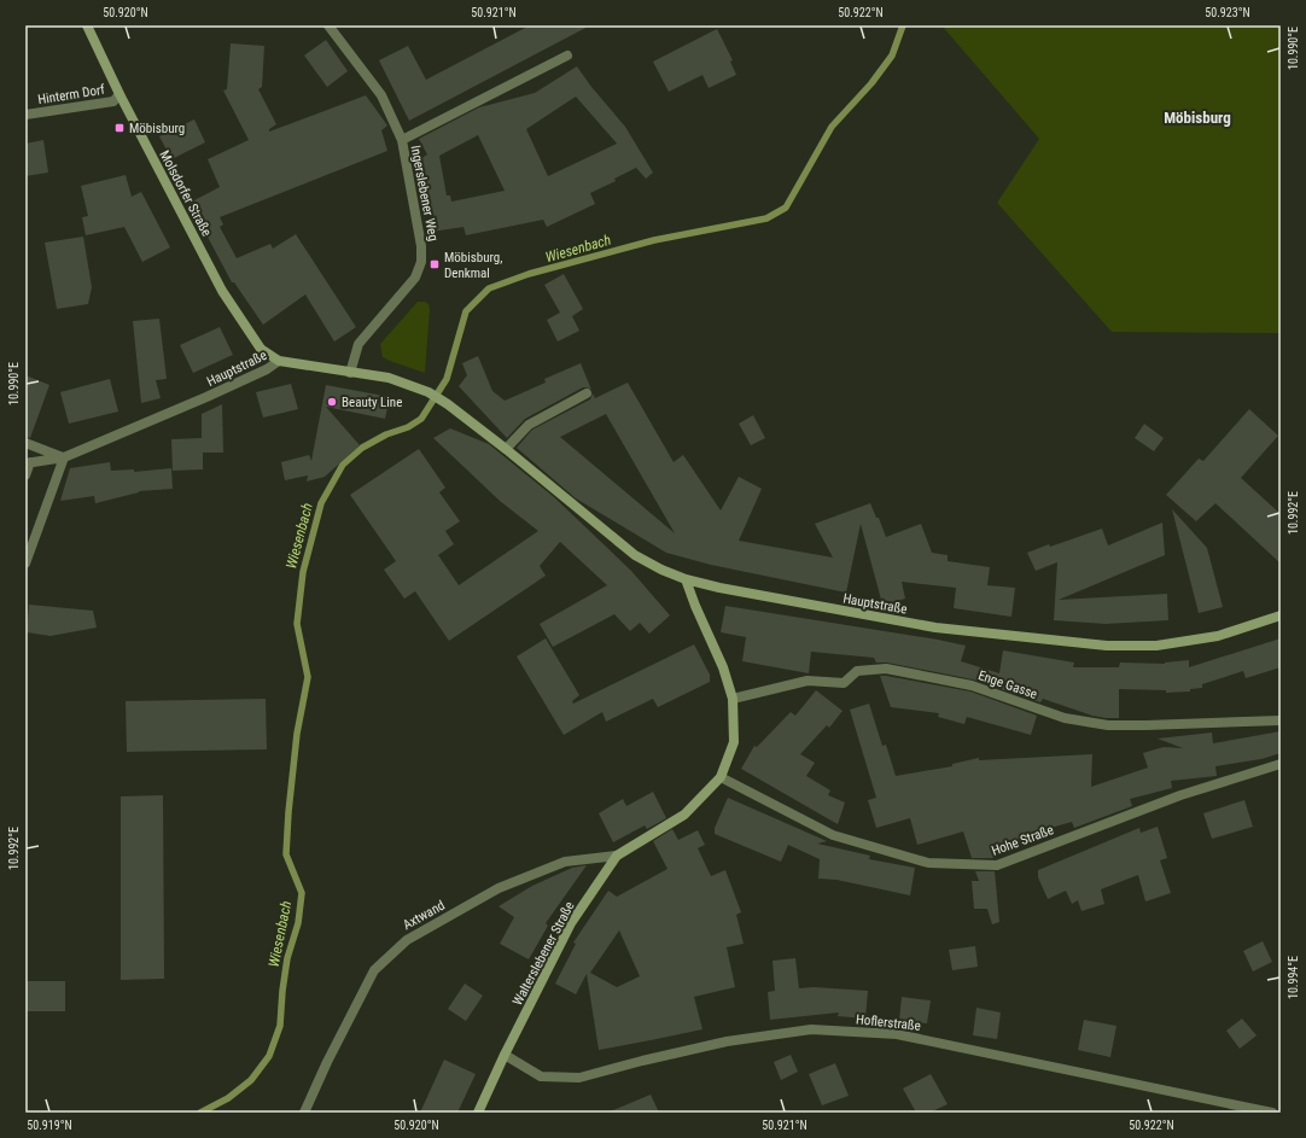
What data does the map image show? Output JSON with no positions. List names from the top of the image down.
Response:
{
  "streets": {
    "street": [
      "Hinterm Dorf",
      "Molsdorfer Straße",
      "Ingerslebener Weg",
      "Hauptstraße",
      "Enge Gasse",
      "Hohe Straße",
      "Axtwand",
      "Walterslebener Straße",
      "Hoflerstraße"
    ]
  },
  "crossings": [
    ["Hinterm Dorf", "Molsdorfer Straße"],
    ["Molsdorfer Straße", "Hauptstraße"],
    ["Ingerslebener Weg", "Hauptstraße"],
    ["Hauptstraße", "Walterslebener Straße"],
    ["Enge Gasse", "Walterslebener Straße"],
    ["Hohe Straße", "Walterslebener Straße"],
    ["Axtwand", "Walterslebener Straße"],
    ["Walterslebener Straße", "Hoflerstraße"]
  ],
  "districts": ["Möbisburg"],
  "water": ["Wiesenbach"],
  "places": {
    "transit": ["Möbisburg", "Möbisburg, Denkmal"],
    "other": ["Beauty Line"]
  },
  "coordinates": [
    "50.920°N",
    "50.921°N",
    "50.922°N",
    "50.923°N",
    "10.990°E",
    "10.992°E",
    "10.994°E",
    "50.919°N"
  ]
}
